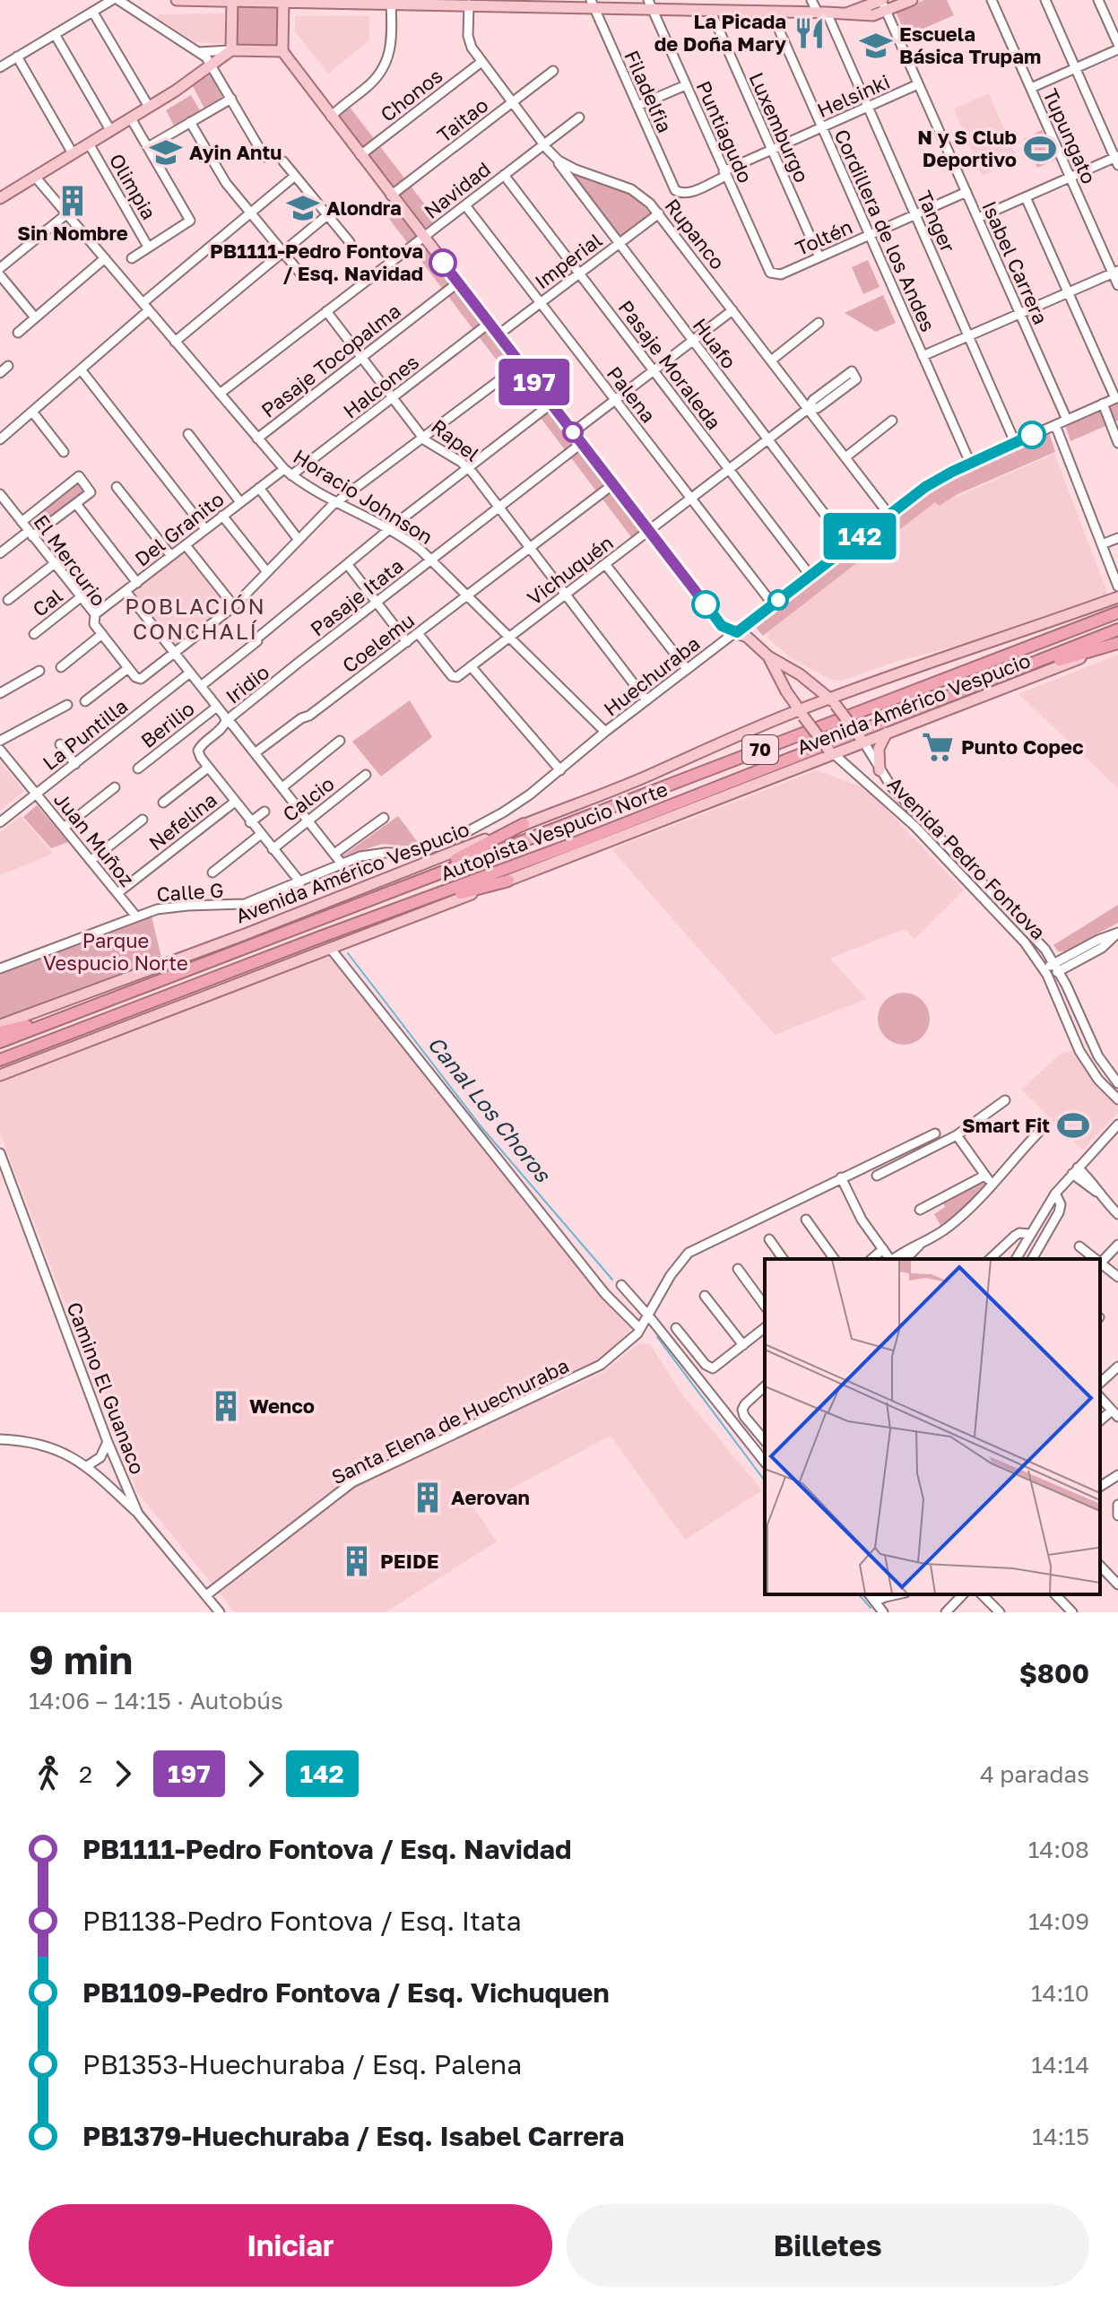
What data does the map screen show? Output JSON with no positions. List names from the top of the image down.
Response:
{
  "streets": {
    "highway": ["70", "Autopista Vespucio Norte"],
    "main road": ["Avenida Américo Vespucio", "Avenida Pedro Fontova"],
    "street": [
      "Filadelfia",
      "Chonos",
      "Helsinki",
      "Taitao",
      "Luxemburgo",
      "Puntiagudo",
      "Tupungato",
      "Olimpia",
      "Navidad",
      "Tanger",
      "Cordillera de los Andes",
      "Rupanco",
      "Toltén",
      "Imperial",
      "Isabel Carrera",
      "Huafo",
      "Pasaje Tocopalma",
      "Pasaje Moraleda",
      "Halcones",
      "Palena",
      "Rapel",
      "Horacio Johnson",
      "Del Granito",
      "El Mercurio",
      "Vichuquén",
      "Pasaje Itata",
      "Cal",
      "Coelemu",
      "Huechuraba",
      "Iridio",
      "Berilio",
      "La Puntilla",
      "Calcio",
      "Nefelina",
      "Juan Muñoz",
      "Calle G",
      "Camino El Guanaco",
      "Santa Elena de Huechuraba"
    ]
  },
  "crossings": [
    ["Filadelfia", "Helsinki"],
    ["Chonos", "Rupanco"],
    ["Chonos", "Avenida Pedro Fontova"],
    ["Helsinki", "Luxemburgo"],
    ["Helsinki", "Puntiagudo"],
    ["Helsinki", "Tanger"],
    ["Helsinki", "Cordillera de los Andes"],
    ["Helsinki", "Isabel Carrera"],
    ["Taitao", "Rupanco"],
    ["Taitao", "Avenida Pedro Fontova"],
    ["Luxemburgo", "Toltén"],
    ["Puntiagudo", "Toltén"],
    ["Navidad", "Rupanco"],
    ["Navidad", "Pasaje Moraleda"],
    ["Navidad", "Palena"],
    ["Navidad", "Rapel"],
    ["Navidad", "Horacio Johnson"],
    ["Navidad", "Avenida Pedro Fontova"],
    ["Tanger", "Toltén"],
    ["Tanger", "Huechuraba"],
    ["Cordillera de los Andes", "Toltén"],
    ["Cordillera de los Andes", "Huechuraba"],
    ["Rupanco", "Imperial"],
    ["Rupanco", "Huafo"],
    ["Rupanco", "Vichuquén"],
    ["Rupanco", "Huechuraba"],
    ["Toltén", "Isabel Carrera"],
    ["Imperial", "Huafo"],
    ["Imperial", "Pasaje Moraleda"],
    ["Imperial", "Palena"],
    ["Imperial", "Avenida Pedro Fontova"],
    ["Isabel Carrera", "Huechuraba"],
    ["Huafo", "Vichuquén"],
    ["Huafo", "Huechuraba"],
    ["Pasaje Tocopalma", "Rapel"],
    ["Pasaje Tocopalma", "Horacio Johnson"],
    ["Pasaje Tocopalma", "Avenida Pedro Fontova"],
    ["Pasaje Moraleda", "Vichuquén"],
    ["Pasaje Moraleda", "Huechuraba"],
    ["Halcones", "Rapel"],
    ["Halcones", "Horacio Johnson"],
    ["Halcones", "Del Granito"],
    ["Halcones", "Avenida Pedro Fontova"],
    ["Palena", "Vichuquén"],
    ["Palena", "Huechuraba"],
    ["Rapel", "Vichuquén"],
    ["Rapel", "Pasaje Itata"],
    ["Rapel", "Coelemu"],
    ["Rapel", "Huechuraba"],
    ["Horacio Johnson", "Del Granito"],
    ["Horacio Johnson", "Vichuquén"],
    ["Horacio Johnson", "Pasaje Itata"],
    ["Horacio Johnson", "Coelemu"],
    ["Horacio Johnson", "Huechuraba"],
    ["Del Granito", "El Mercurio"],
    ["El Mercurio", "Cal"],
    ["El Mercurio", "Coelemu"],
    ["El Mercurio", "Huechuraba"],
    ["El Mercurio", "Iridio"],
    ["El Mercurio", "Berilio"],
    ["El Mercurio", "La Puntilla"],
    ["El Mercurio", "Calcio"],
    ["El Mercurio", "Calle G"],
    ["Vichuquén", "Coelemu"],
    ["Vichuquén", "Avenida Pedro Fontova"],
    ["Pasaje Itata", "Iridio"],
    ["Pasaje Itata", "Avenida Pedro Fontova"],
    ["Coelemu", "Avenida Pedro Fontova"],
    ["Huechuraba", "Avenida Pedro Fontova"],
    ["Huechuraba", "Calle G"],
    ["Avenida Américo Vespucio", "Avenida Pedro Fontova"],
    ["La Puntilla", "Juan Muñoz"],
    ["Nefelina", "Juan Muñoz"],
    ["Juan Muñoz", "Calle G"],
    ["Camino El Guanaco", "Santa Elena de Huechuraba"]
  ],
  "districts": ["POBLACIÓN CONCHALÍ"],
  "water": ["Canal Los Choros"],
  "parks": ["Parque Vespucio Norte"],
  "places": {
    "restaurant": ["La Picada de Doña Mary"],
    "school or university": ["Escuela Básica Trupam", "Ayin Antu", "Alondra"],
    "sports": ["N y S Club Deportivo", "Smart Fit"],
    "building": [
      "Sin Nombre",
      "Wenco",
      "Aerovan",
      "PEIDE"
    ],
    "other": ["PB1111-Pedro Fontova / Esq. Navidad"],
    "supermarket": ["Punto Copec"]
  },
  "lines": ["bus line 197", "bus line 142"],
  "page": {
    "on_map": ["197", "142"],
    "heading": ["9 min", "14:06 – 14:15 · Autobús", "$800"],
    "legs": [
      "2",
      "197",
      "142",
      "4 paradas"
    ],
    "list": [
      {
        "name": "PB1111-Pedro Fontova / Esq. Navidad",
        "value": "14:08"
      },
      {
        "name": "PB1138-Pedro Fontova / Esq. Itata",
        "value": "14:09"
      },
      {
        "name": "PB1109-Pedro Fontova / Esq. Vichuquen",
        "value": "14:10"
      },
      {
        "name": "PB1353-Huechuraba / Esq. Palena",
        "value": "14:14"
      },
      {
        "name": "PB1379-Huechuraba / Esq. Isabel Carrera",
        "value": "14:15"
      }
    ],
    "buttons": ["Iniciar", "Billetes"]
  }
}
